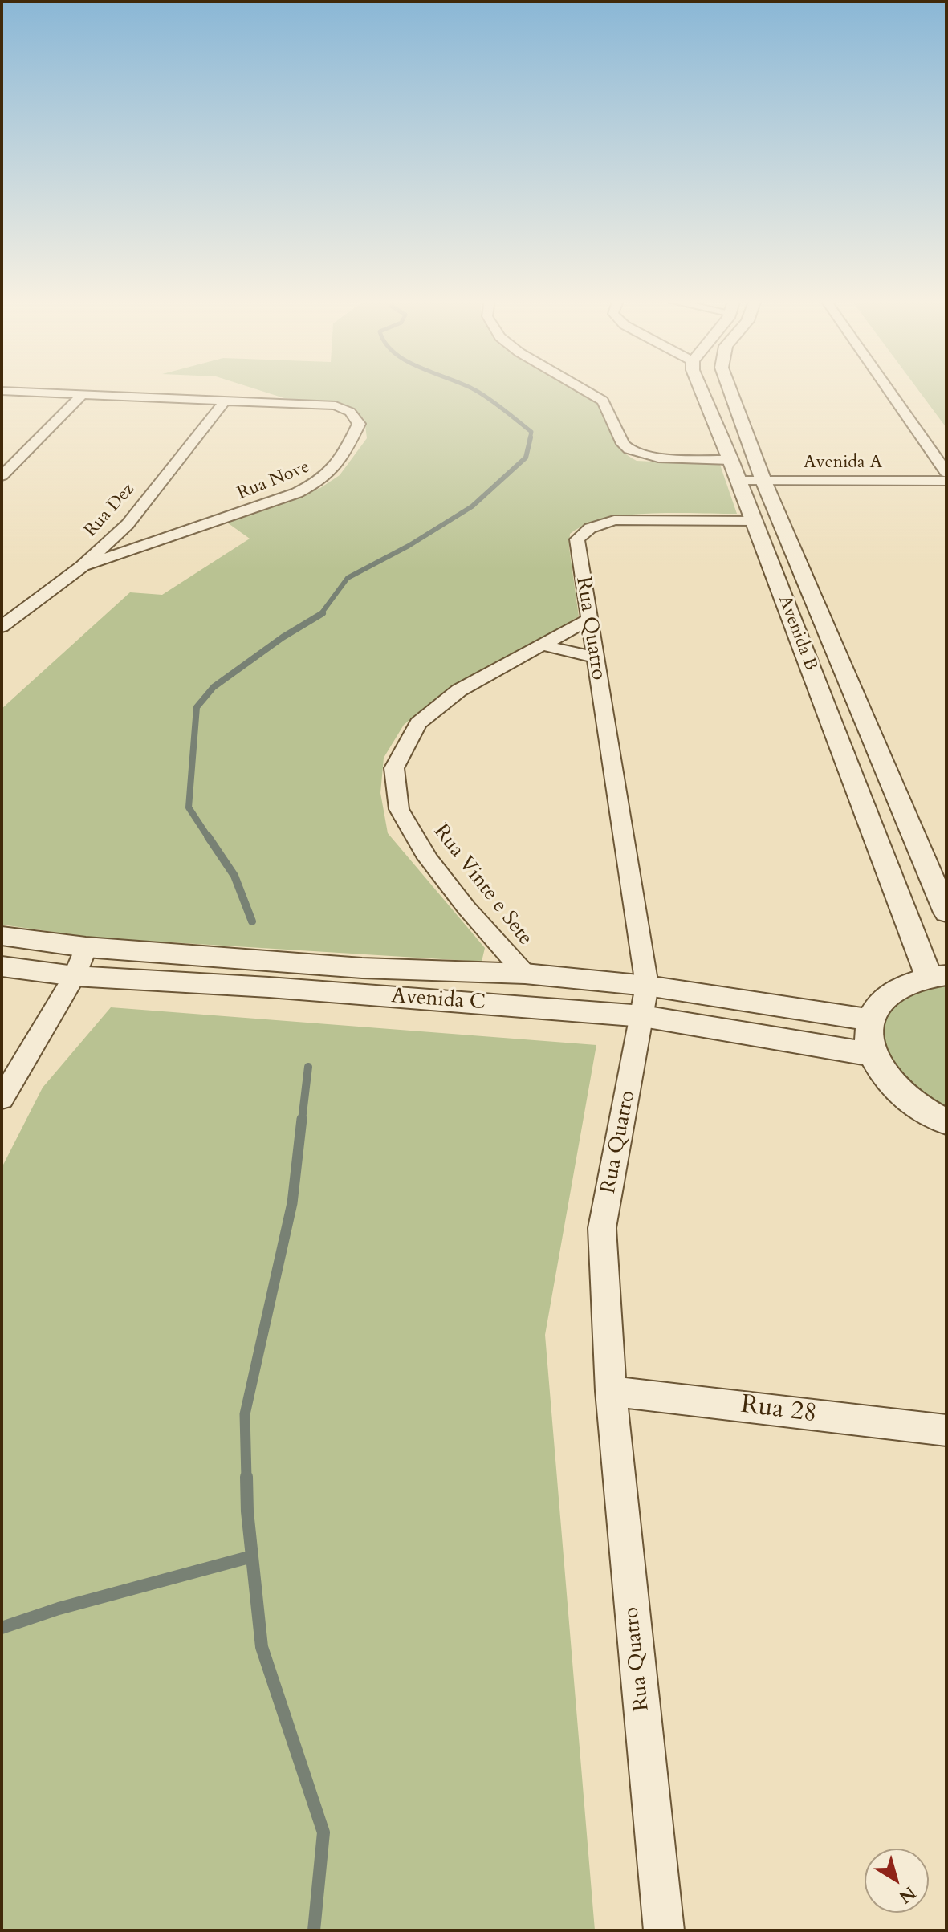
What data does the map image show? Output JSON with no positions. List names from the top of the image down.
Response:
{
  "streets": {
    "street": [
      "Avenida A",
      "Rua Nove",
      "Rua Dez",
      "Rua Quatro",
      "Avenida B",
      "Rua Vinte e Sete",
      "Avenida C",
      "Rua 28"
    ]
  },
  "crossings": [
    ["Avenida A", "Avenida B"],
    ["Rua Nove", "Rua Dez"],
    ["Rua Quatro", "Avenida B"],
    ["Rua Quatro", "Rua Vinte e Sete"],
    ["Rua Quatro", "Avenida C"],
    ["Rua Quatro", "Rua 28"],
    ["Rua Vinte e Sete", "Avenida C"]
  ],
  "north": "bottom right"
}
